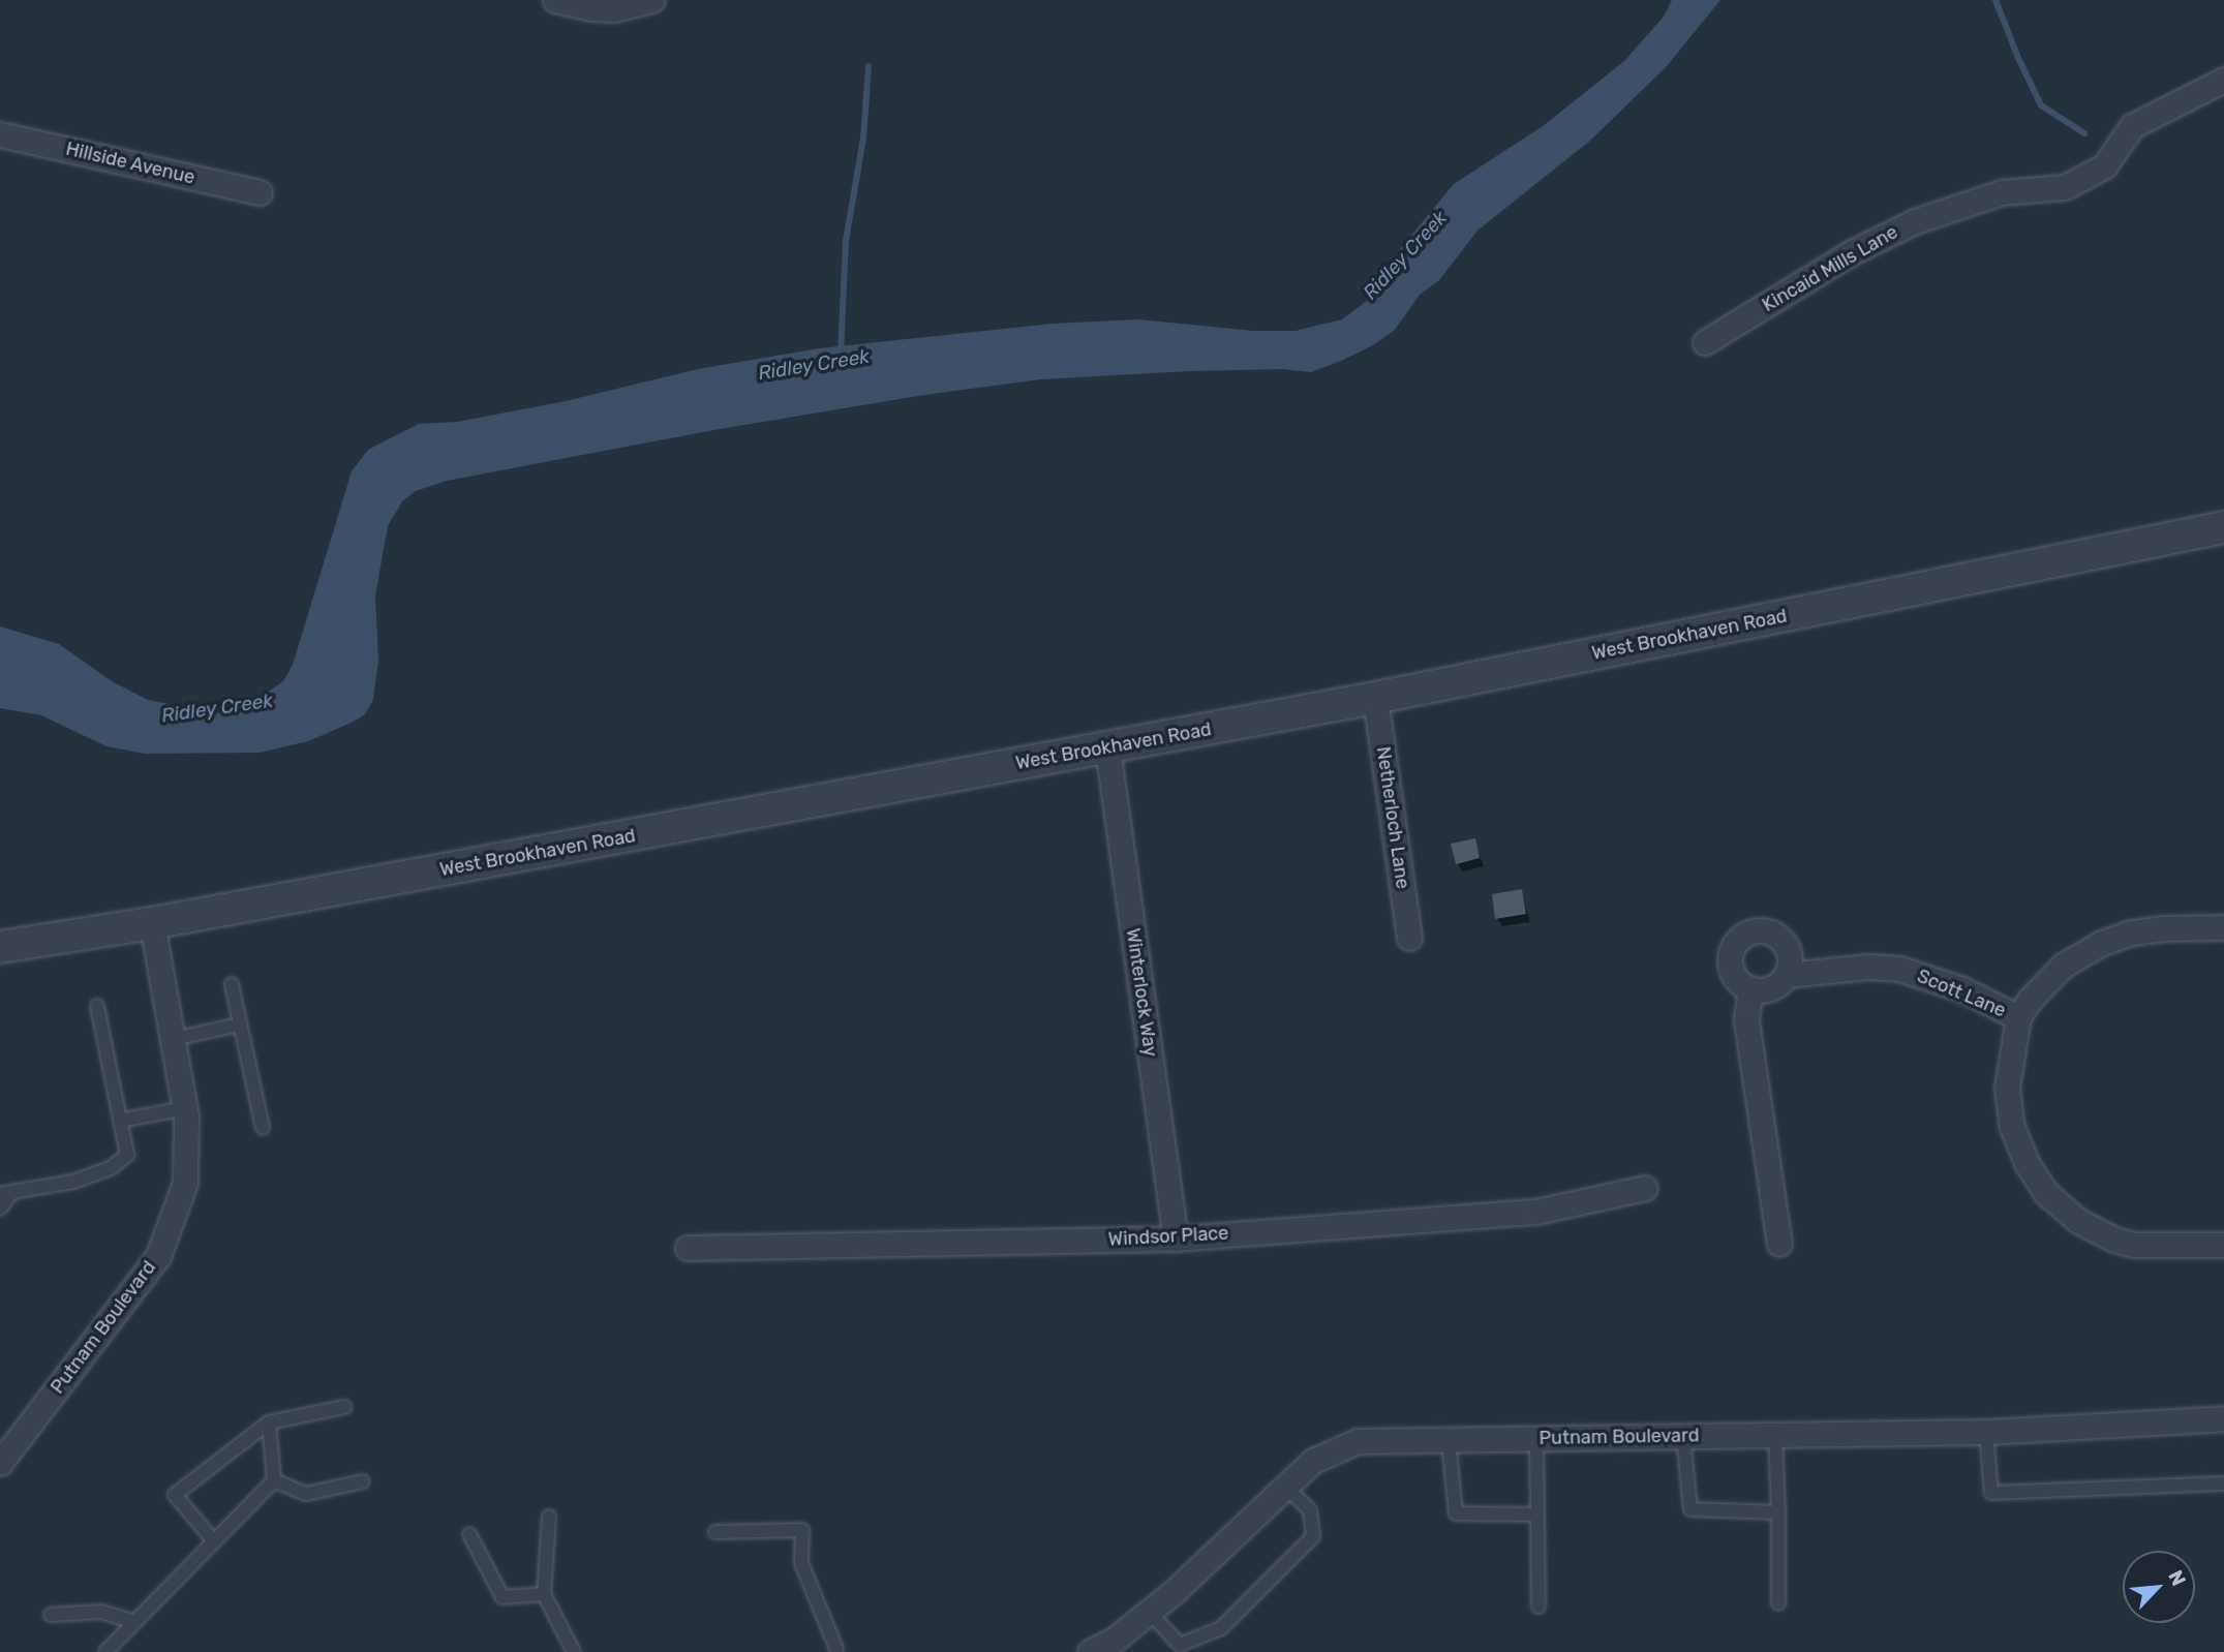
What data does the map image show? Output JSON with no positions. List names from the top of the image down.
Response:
{
  "streets": {
    "street": [
      "Hillside Avenue",
      "Kincaid Mills Lane",
      "West Brookhaven Road",
      "Netherloch Lane",
      "Winterlock Way",
      "Scott Lane",
      "Windsor Place",
      "Putnam Boulevard"
    ]
  },
  "crossings": [
    ["West Brookhaven Road", "Netherloch Lane"],
    ["West Brookhaven Road", "Winterlock Way"],
    ["West Brookhaven Road", "Putnam Boulevard"],
    ["Winterlock Way", "Windsor Place"]
  ],
  "water": ["Ridley Creek"],
  "north": "top right"
}
